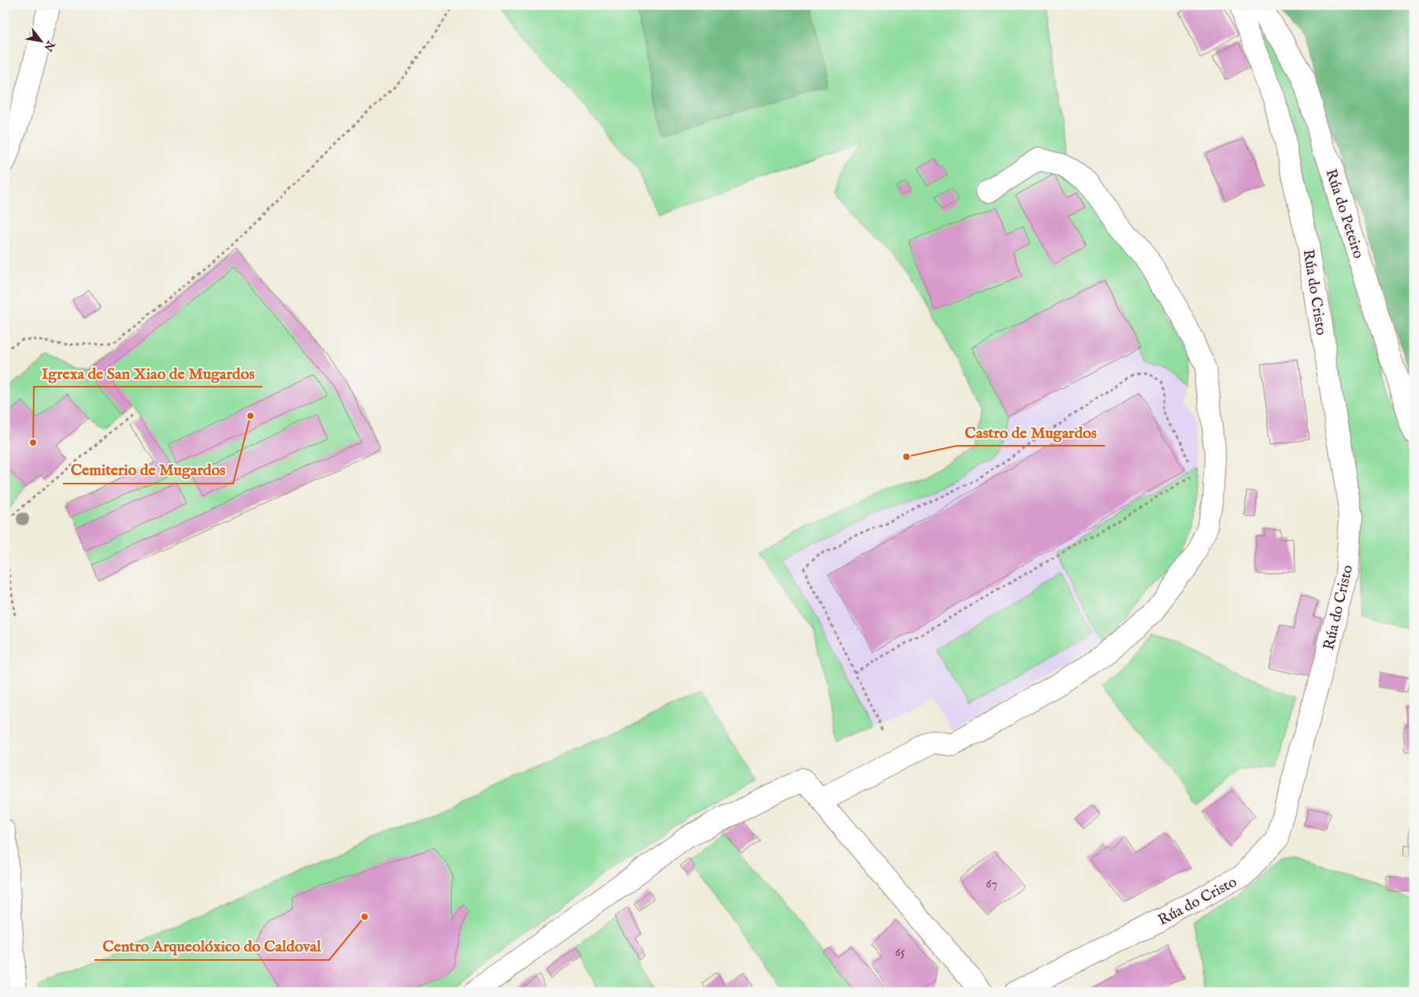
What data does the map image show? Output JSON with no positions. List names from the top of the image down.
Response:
{
  "streets": {
    "street": ["Rúa do Peteiro", "Rúa do Cristo"]
  },
  "places": [
    "Cemiterio de Mugardos",
    "Igrexa de San Xiao de Mugardos",
    "Castro de Mugardos",
    "Centro Arqueolóxico do Caldoval"
  ],
  "house_numbers": ["67", "65"],
  "north": "bottom right"
}
